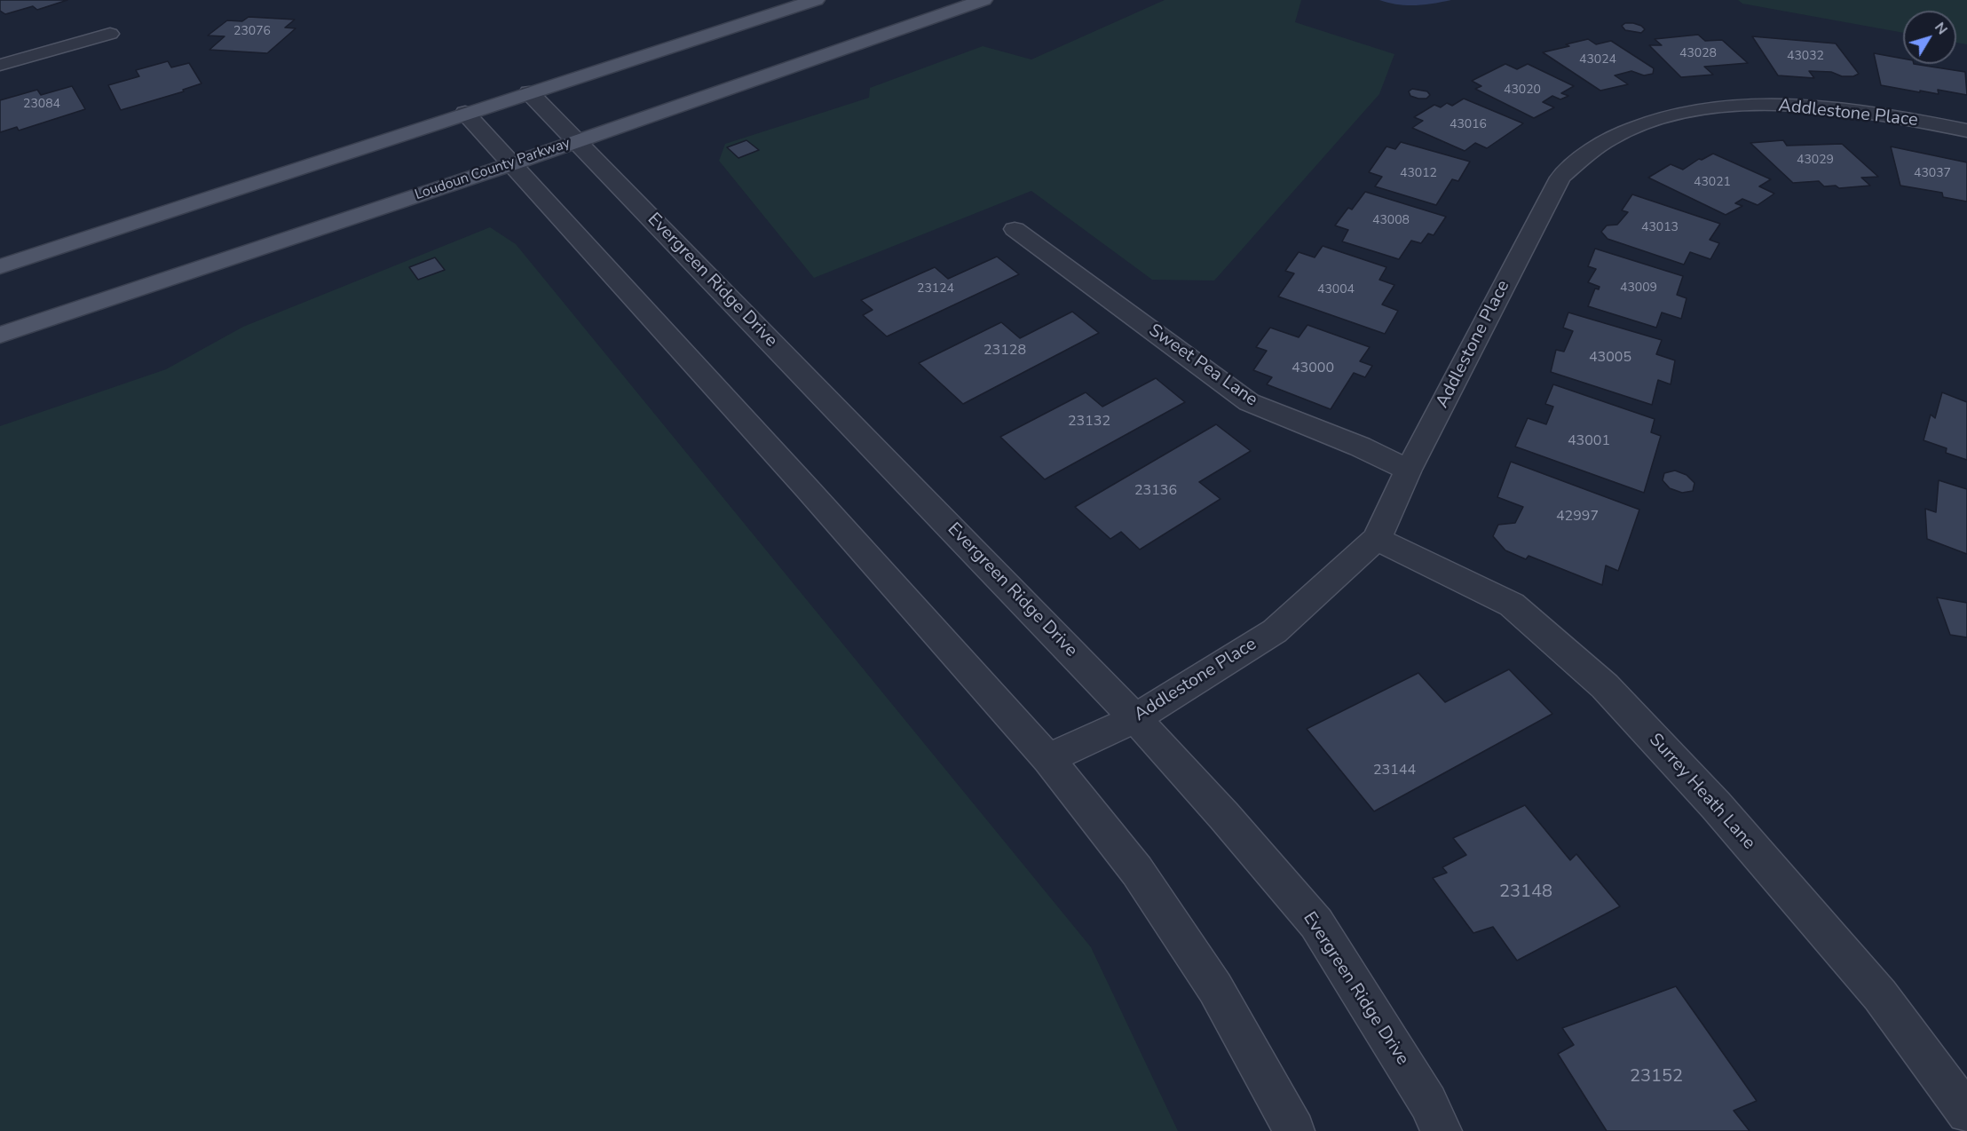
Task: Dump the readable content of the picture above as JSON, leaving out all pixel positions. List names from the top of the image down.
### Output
{
  "streets": {
    "main road": ["Loudoun County Parkway"],
    "street": [
      "Addlestone Place",
      "Evergreen Ridge Drive",
      "Sweet Pea Lane",
      "Surrey Heath Lane"
    ]
  },
  "crossings": [
    ["Addlestone Place", "Evergreen Ridge Drive"],
    ["Addlestone Place", "Sweet Pea Lane"],
    ["Addlestone Place", "Surrey Heath Lane"],
    ["Loudoun County Parkway", "Evergreen Ridge Drive"]
  ],
  "house_numbers": [
    "23076",
    "43028",
    "43032",
    "43024",
    "43020",
    "23084",
    "43016",
    "43029",
    "43012",
    "43037",
    "43021",
    "43008",
    "43013",
    "43009",
    "23124",
    "43004",
    "23128",
    "43005",
    "43000",
    "23132",
    "43001",
    "23136",
    "42997",
    "23144",
    "23148",
    "23152"
  ],
  "north": "top right"
}
